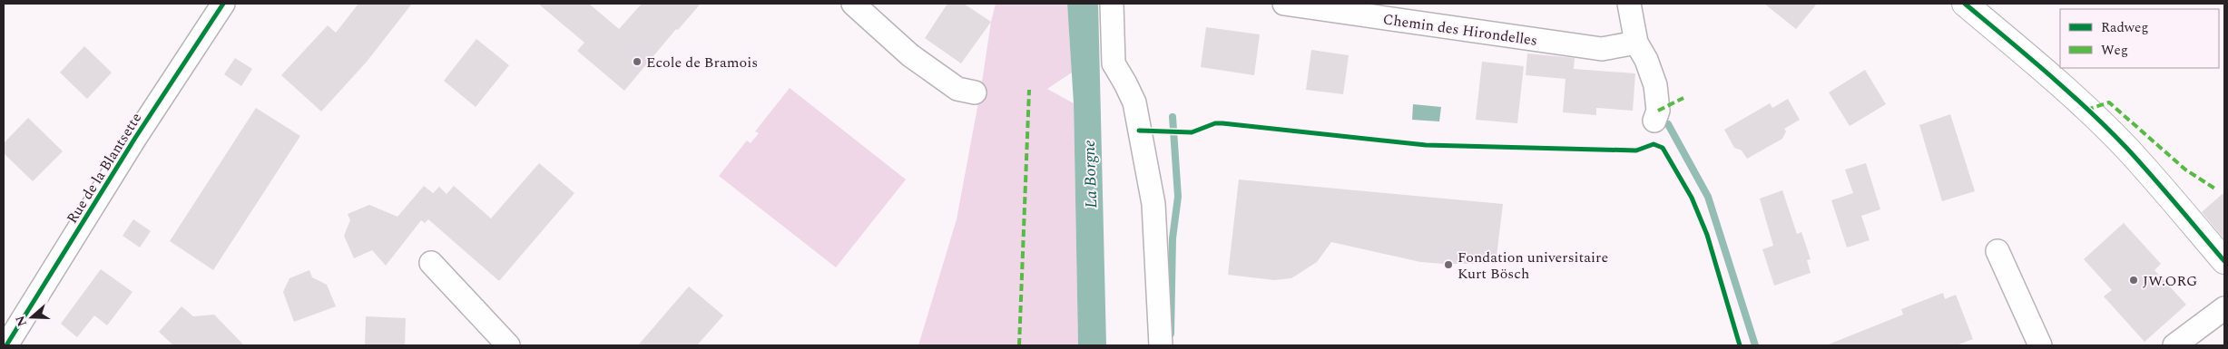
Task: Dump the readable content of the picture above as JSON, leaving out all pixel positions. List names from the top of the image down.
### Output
{
  "streets": {
    "street": ["Chemin des Hirondelles", "Rue de la Blantsette"]
  },
  "water": ["La Borgne"],
  "places": ["Ecole de Bramois", "Fondation universitaire Kurt Bösch", "JW.ORG"],
  "legend": ["Radweg", "Weg"],
  "north": "left"
}
